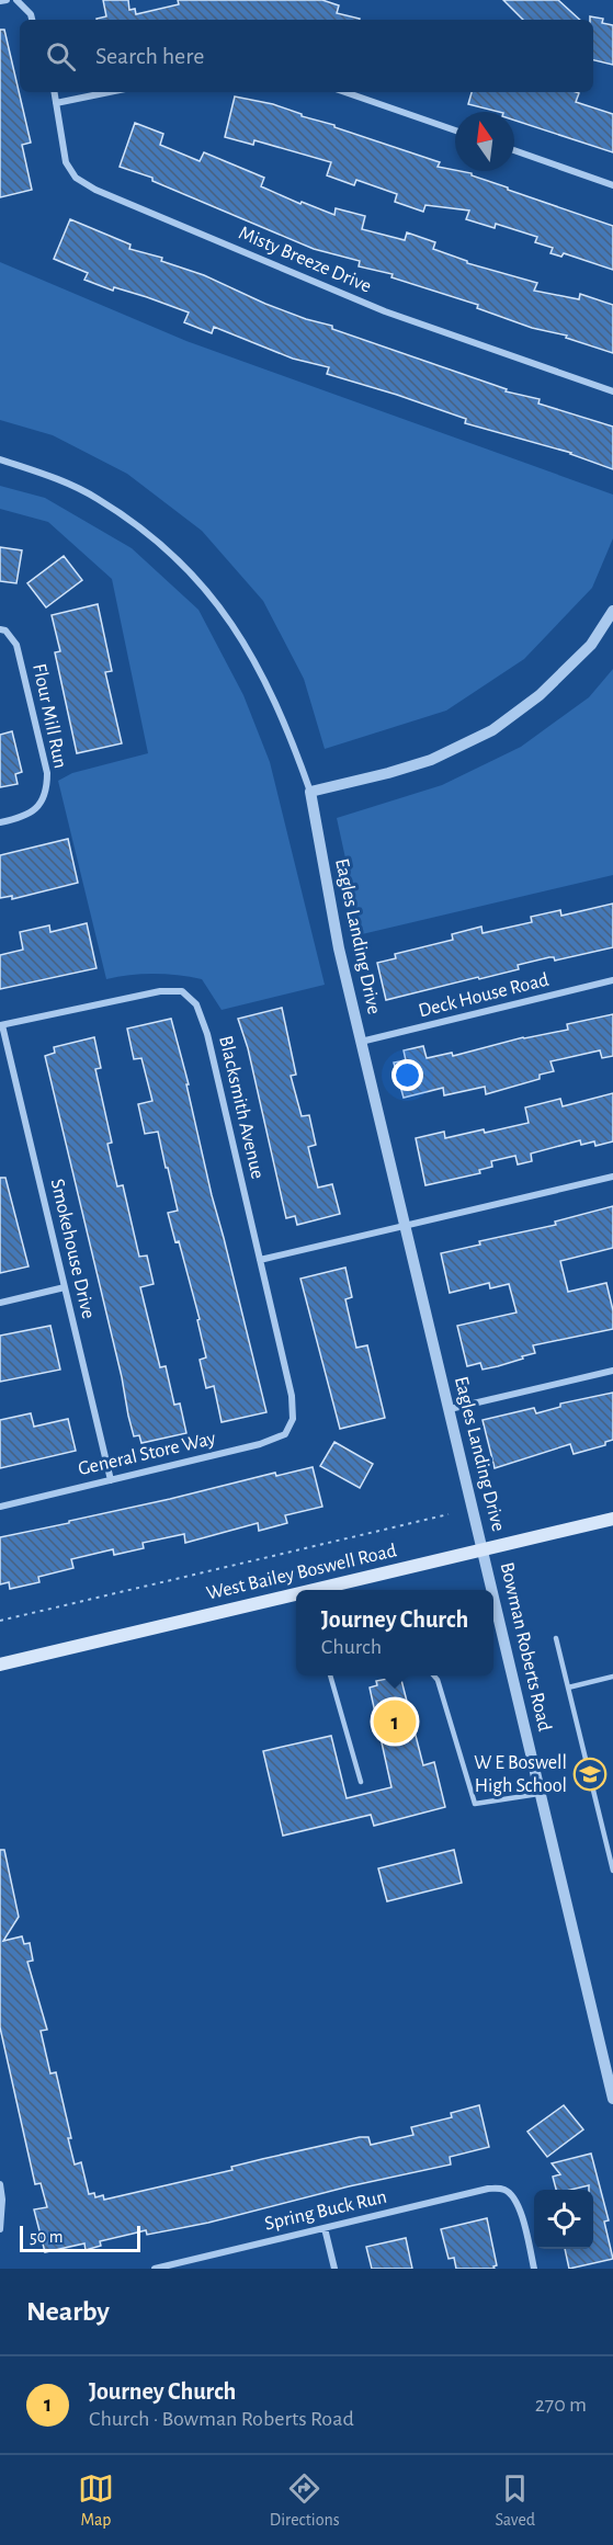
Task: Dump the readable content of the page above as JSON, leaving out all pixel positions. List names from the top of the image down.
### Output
{
  "streets": {
    "main road": ["West Bailey Boswell Road"],
    "street": [
      "Misty Breeze Drive",
      "Flour Mill Run",
      "Eagles Landing Drive",
      "Deck House Road",
      "Blacksmith Avenue",
      "Smokehouse Drive",
      "General Store Way",
      "Bowman Roberts Road",
      "Spring Buck Run"
    ]
  },
  "crossings": [
    ["Eagles Landing Drive", "Deck House Road"],
    ["Eagles Landing Drive", "West Bailey Boswell Road"],
    ["Eagles Landing Drive", "Bowman Roberts Road"],
    ["Blacksmith Avenue", "Smokehouse Drive"],
    ["Blacksmith Avenue", "General Store Way"],
    ["Smokehouse Drive", "General Store Way"],
    ["West Bailey Boswell Road", "Bowman Roberts Road"]
  ],
  "places": {
    "school or university": ["W E Boswell High School"]
  },
  "scale_bar": "50 m",
  "north": "top",
  "page": {
    "search": "Search here",
    "popup": ["Journey Church", "Church"],
    "pins": "1",
    "scale": "50 m",
    "heading": "Nearby",
    "list": [
      {
        "mark": "1",
        "name": "Journey Church",
        "note": "Church · Bowman Roberts Road",
        "value": "270 m"
      }
    ],
    "nav": ["Map", "Directions", "Saved"]
  }
}
